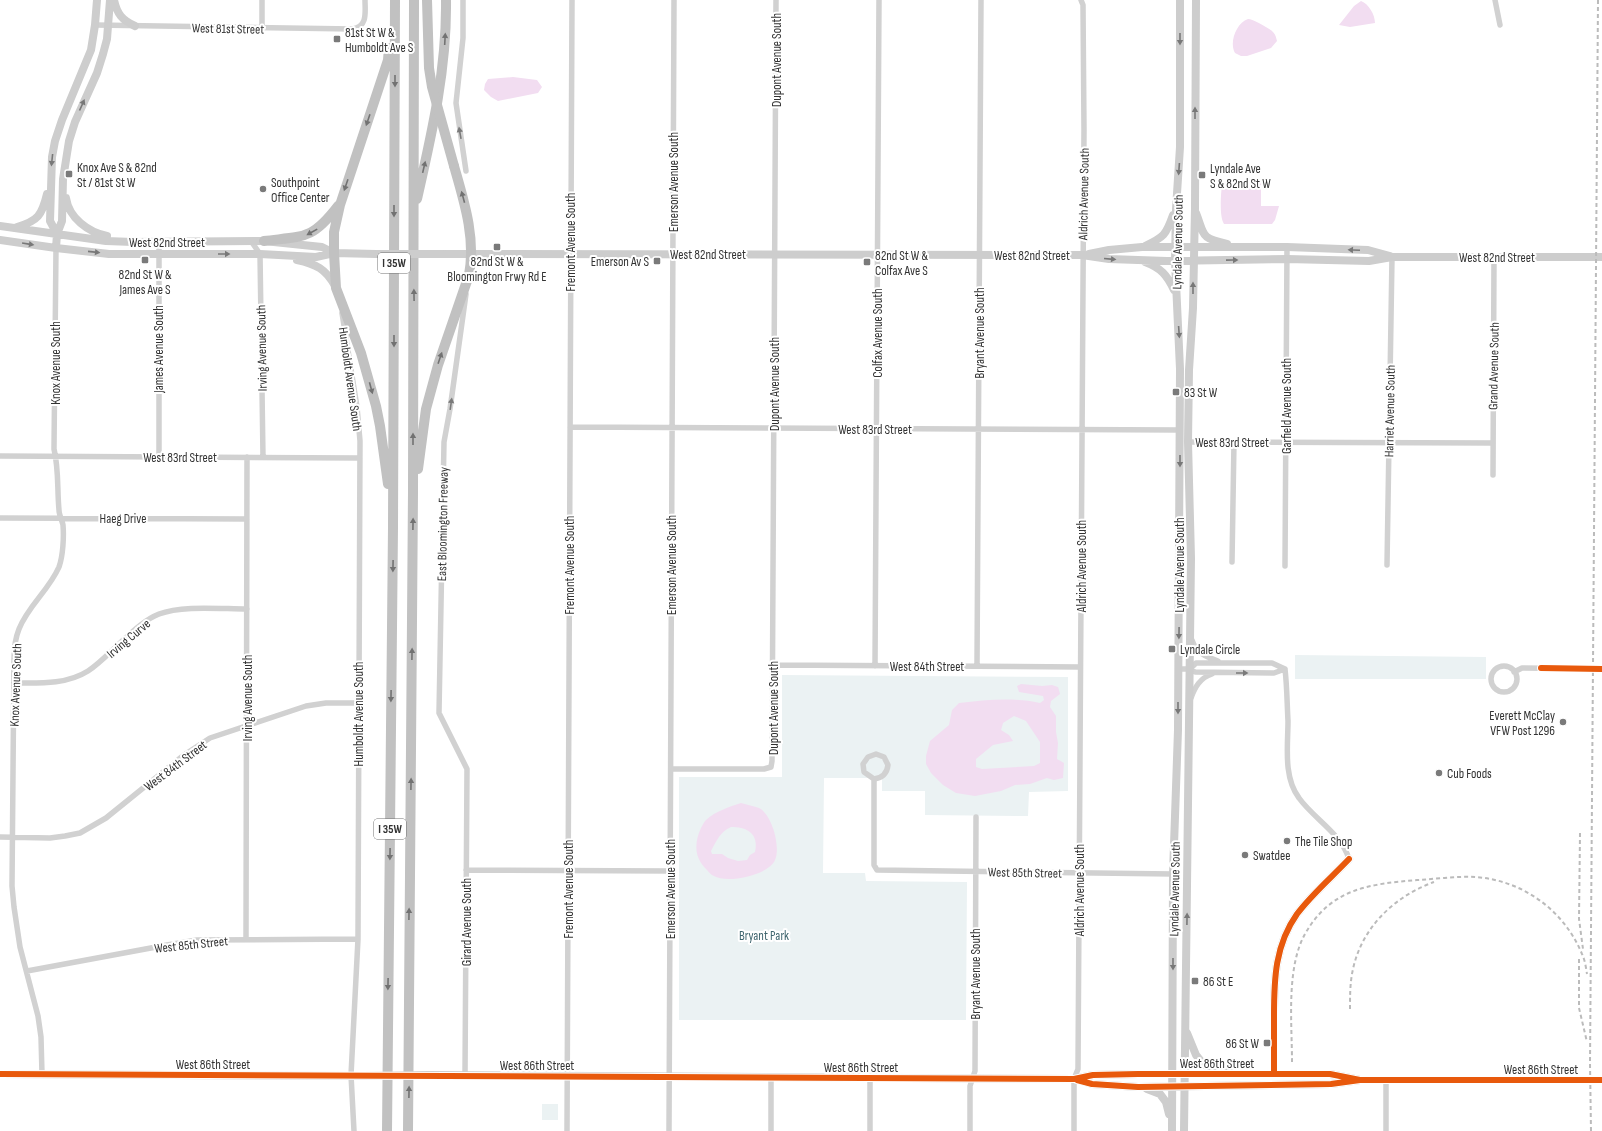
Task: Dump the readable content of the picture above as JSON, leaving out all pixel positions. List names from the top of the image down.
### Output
{
  "streets": {
    "highway": ["I 35W"],
    "street": [
      "West 81st Street",
      "Dupont Avenue South",
      "Emerson Avenue South",
      "Aldrich Avenue South",
      "West 82nd Street",
      "Fremont Avenue South",
      "Lyndale Avenue South",
      "Colfax Avenue South",
      "Bryant Avenue South",
      "Irving Avenue South",
      "James Avenue South",
      "Knox Avenue South",
      "Grand Avenue South",
      "Humboldt Avenue South",
      "Garfield Avenue South",
      "Harriet Avenue South",
      "West 83rd Street",
      "Haeg Drive",
      "East Bloomington Freeway",
      "Irving Curve",
      "West 84th Street",
      "West 85th Street",
      "Girard Avenue South",
      "West 86th Street"
    ]
  },
  "crossings": [
    ["West 81st Street", "Knox Avenue South"],
    ["Dupont Avenue South", "Emerson Avenue South"],
    ["Dupont Avenue South", "West 82nd Street"],
    ["Dupont Avenue South", "West 83rd Street"],
    ["Dupont Avenue South", "West 84th Street"],
    ["Emerson Avenue South", "West 82nd Street"],
    ["Emerson Avenue South", "West 83rd Street"],
    ["Emerson Avenue South", "West 86th Street"],
    ["Aldrich Avenue South", "West 82nd Street"],
    ["Aldrich Avenue South", "West 83rd Street"],
    ["Aldrich Avenue South", "West 84th Street"],
    ["Aldrich Avenue South", "West 85th Street"],
    ["Aldrich Avenue South", "West 86th Street"],
    ["West 82nd Street", "Fremont Avenue South"],
    ["West 82nd Street", "Lyndale Avenue South"],
    ["West 82nd Street", "Colfax Avenue South"],
    ["West 82nd Street", "Bryant Avenue South"],
    ["West 82nd Street", "Irving Avenue South"],
    ["West 82nd Street", "James Avenue South"],
    ["West 82nd Street", "Knox Avenue South"],
    ["West 82nd Street", "Grand Avenue South"],
    ["West 82nd Street", "Garfield Avenue South"],
    ["West 82nd Street", "Harriet Avenue South"],
    ["Fremont Avenue South", "West 83rd Street"],
    ["Fremont Avenue South", "West 86th Street"],
    ["Lyndale Avenue South", "West 83rd Street"],
    ["Lyndale Avenue South", "West 85th Street"],
    ["Lyndale Avenue South", "West 86th Street"],
    ["Colfax Avenue South", "West 83rd Street"],
    ["Colfax Avenue South", "West 84th Street"],
    ["Bryant Avenue South", "West 83rd Street"],
    ["Bryant Avenue South", "West 84th Street"],
    ["Bryant Avenue South", "West 85th Street"],
    ["Bryant Avenue South", "West 86th Street"],
    ["Irving Avenue South", "West 83rd Street"],
    ["Irving Avenue South", "Haeg Drive"],
    ["Irving Avenue South", "Irving Curve"],
    ["Irving Avenue South", "West 84th Street"],
    ["Irving Avenue South", "West 85th Street"],
    ["James Avenue South", "West 83rd Street"],
    ["Knox Avenue South", "West 83rd Street"],
    ["Knox Avenue South", "Haeg Drive"],
    ["Knox Avenue South", "Irving Curve"],
    ["Knox Avenue South", "West 84th Street"],
    ["Knox Avenue South", "West 85th Street"],
    ["Knox Avenue South", "West 86th Street"],
    ["Grand Avenue South", "West 83rd Street"],
    ["Humboldt Avenue South", "West 83rd Street"],
    ["Humboldt Avenue South", "West 84th Street"],
    ["Humboldt Avenue South", "West 85th Street"],
    ["Humboldt Avenue South", "West 86th Street"],
    ["Garfield Avenue South", "West 83rd Street"],
    ["Harriet Avenue South", "West 83rd Street"],
    ["East Bloomington Freeway", "Girard Avenue South"],
    ["Girard Avenue South", "West 86th Street"]
  ],
  "one_way": ["East Bloomington Freeway"],
  "parks": ["Bryant Park"],
  "places": {
    "transit": [
      "81st St W & Humboldt Ave S",
      "Knox Ave S & 82nd St / 81st St W",
      "Lyndale Ave S & 82nd St W",
      "82nd St W & Bloomington Frwy Rd E",
      "82nd St W & James Ave S",
      "Emerson Av S",
      "82nd St W & Colfax Ave S",
      "83 St W",
      "Lyndale Circle",
      "86 St E",
      "86 St W"
    ],
    "other": [
      "Southpoint Office Center",
      "Everett McClay VFW Post 1296",
      "Cub Foods",
      "The Tile Shop",
      "Swatdee"
    ]
  }
}
